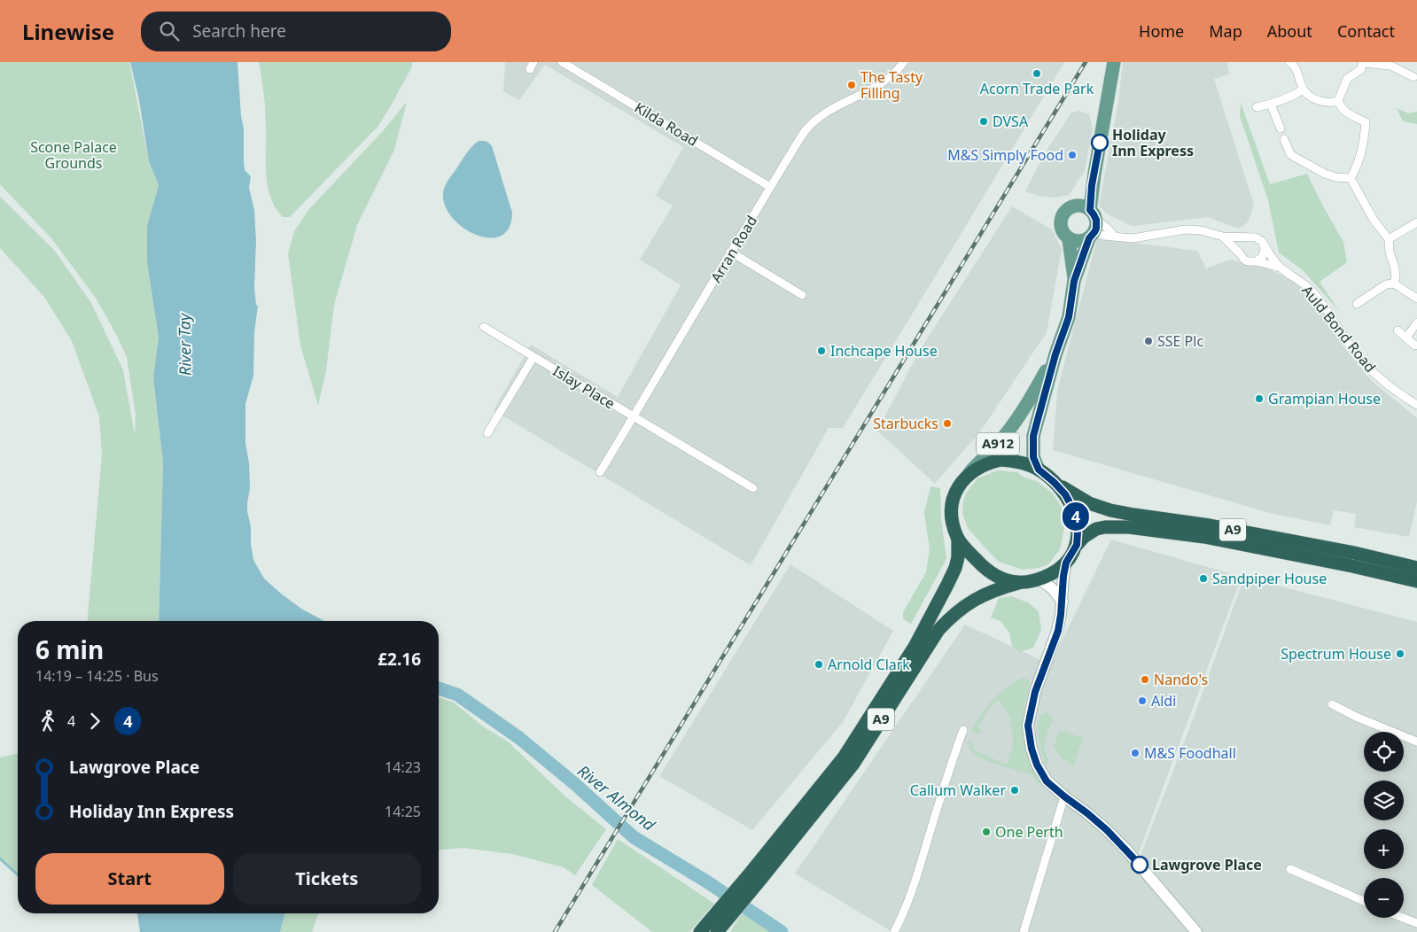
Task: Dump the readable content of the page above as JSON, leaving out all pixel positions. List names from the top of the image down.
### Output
{
  "streets": {
    "highway": ["A9"],
    "main road": ["A912"],
    "street": [
      "Kilda Road",
      "Arran Road",
      "Auld Bond Road",
      "Islay Place"
    ]
  },
  "crossings": [
    ["Kilda Road", "Arran Road"],
    ["Arran Road", "Islay Place"],
    ["Auld Bond Road", "A912"],
    ["A912", "A9"]
  ],
  "water": ["River Tay", "River Almond"],
  "parks": ["Scone Palace Grounds"],
  "places": [
    "Acorn Trade Park",
    "The Tasty Filling",
    "DVSA",
    "Holiday Inn Express",
    "M&S Simply Food",
    "SSE Plc",
    "Inchcape House",
    "Grampian House",
    "Starbucks",
    "Sandpiper House",
    "Spectrum House",
    "Arnold Clark",
    "Nando's",
    "Aldi",
    "M&S Foodhall",
    "Callum Walker",
    "One Perth",
    "Lawgrove Place"
  ],
  "lines": ["bus line 4"],
  "page": {
    "header": "Linewise",
    "search": "Search here",
    "nav": [
      "Home",
      "Map",
      "About",
      "Contact"
    ],
    "on_map": "4",
    "heading": ["6 min", "14:19 – 14:25 · Bus", "£2.16"],
    "legs": ["4", "4"],
    "map_buttons": ["+", "−"],
    "list": [
      {
        "name": "Lawgrove Place",
        "value": "14:23"
      },
      {
        "name": "Holiday Inn Express",
        "value": "14:25"
      }
    ],
    "buttons": ["Start", "Tickets"]
  }
}
